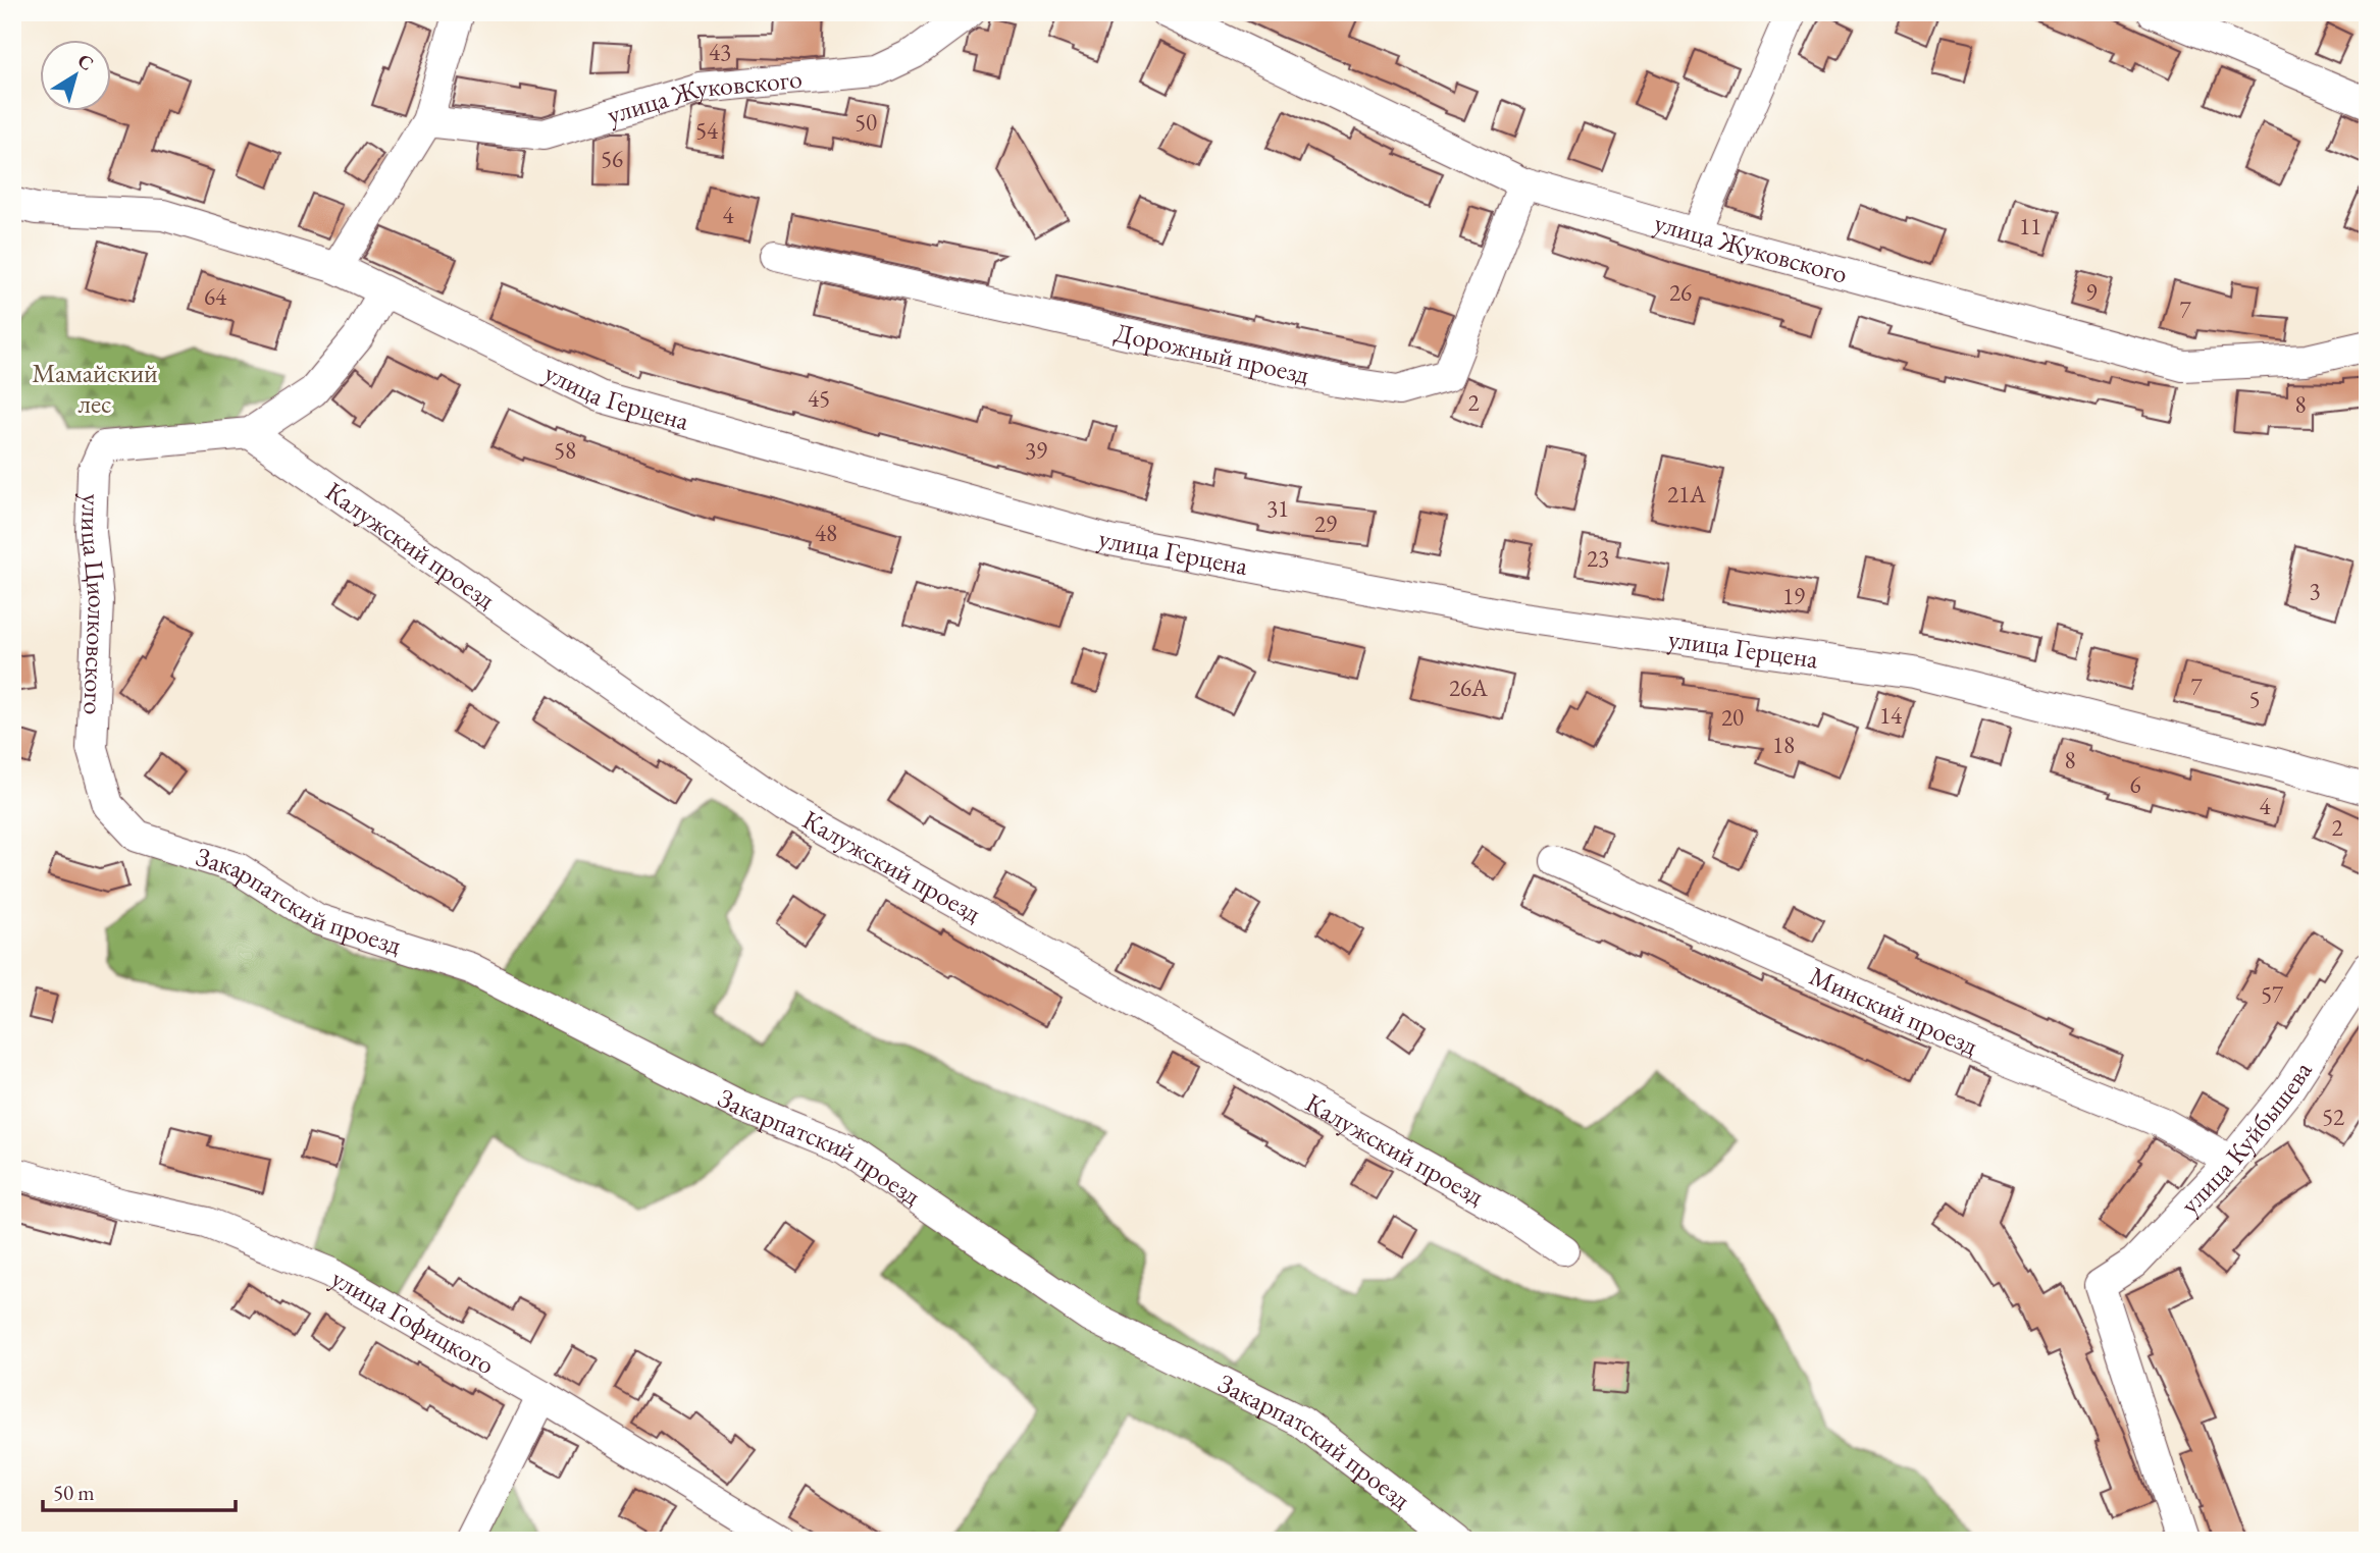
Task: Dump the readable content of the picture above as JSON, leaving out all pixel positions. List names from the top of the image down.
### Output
{
  "streets": {
    "street": [
      "улица Жуковского",
      "Дорожный проезд",
      "улица Герцена",
      "Калужский проезд",
      "улица Циолковского",
      "Закарпатский проезд",
      "Минский проезд",
      "улица Куйбышева",
      "улица Гофицкого"
    ]
  },
  "crossings": [
    ["улица Жуковского", "Дорожный проезд"],
    ["улица Герцена", "улица Циолковского"],
    ["Калужский проезд", "улица Циолковского"],
    ["улица Циолковского", "Закарпатский проезд"],
    ["Минский проезд", "улица Куйбышева"]
  ],
  "parks": ["Мамайский лес"],
  "house_numbers": [
    "43",
    "50",
    "54",
    "56",
    "4",
    "11",
    "26",
    "9",
    "64",
    "7",
    "45",
    "2",
    "8",
    "58",
    "39",
    "21А",
    "31",
    "29",
    "48",
    "23",
    "3",
    "19",
    "7",
    "26А",
    "5",
    "14",
    "20",
    "18",
    "8",
    "6",
    "4",
    "2",
    "57",
    "52"
  ],
  "scale_bar": "50 m",
  "north": "top right"
}
